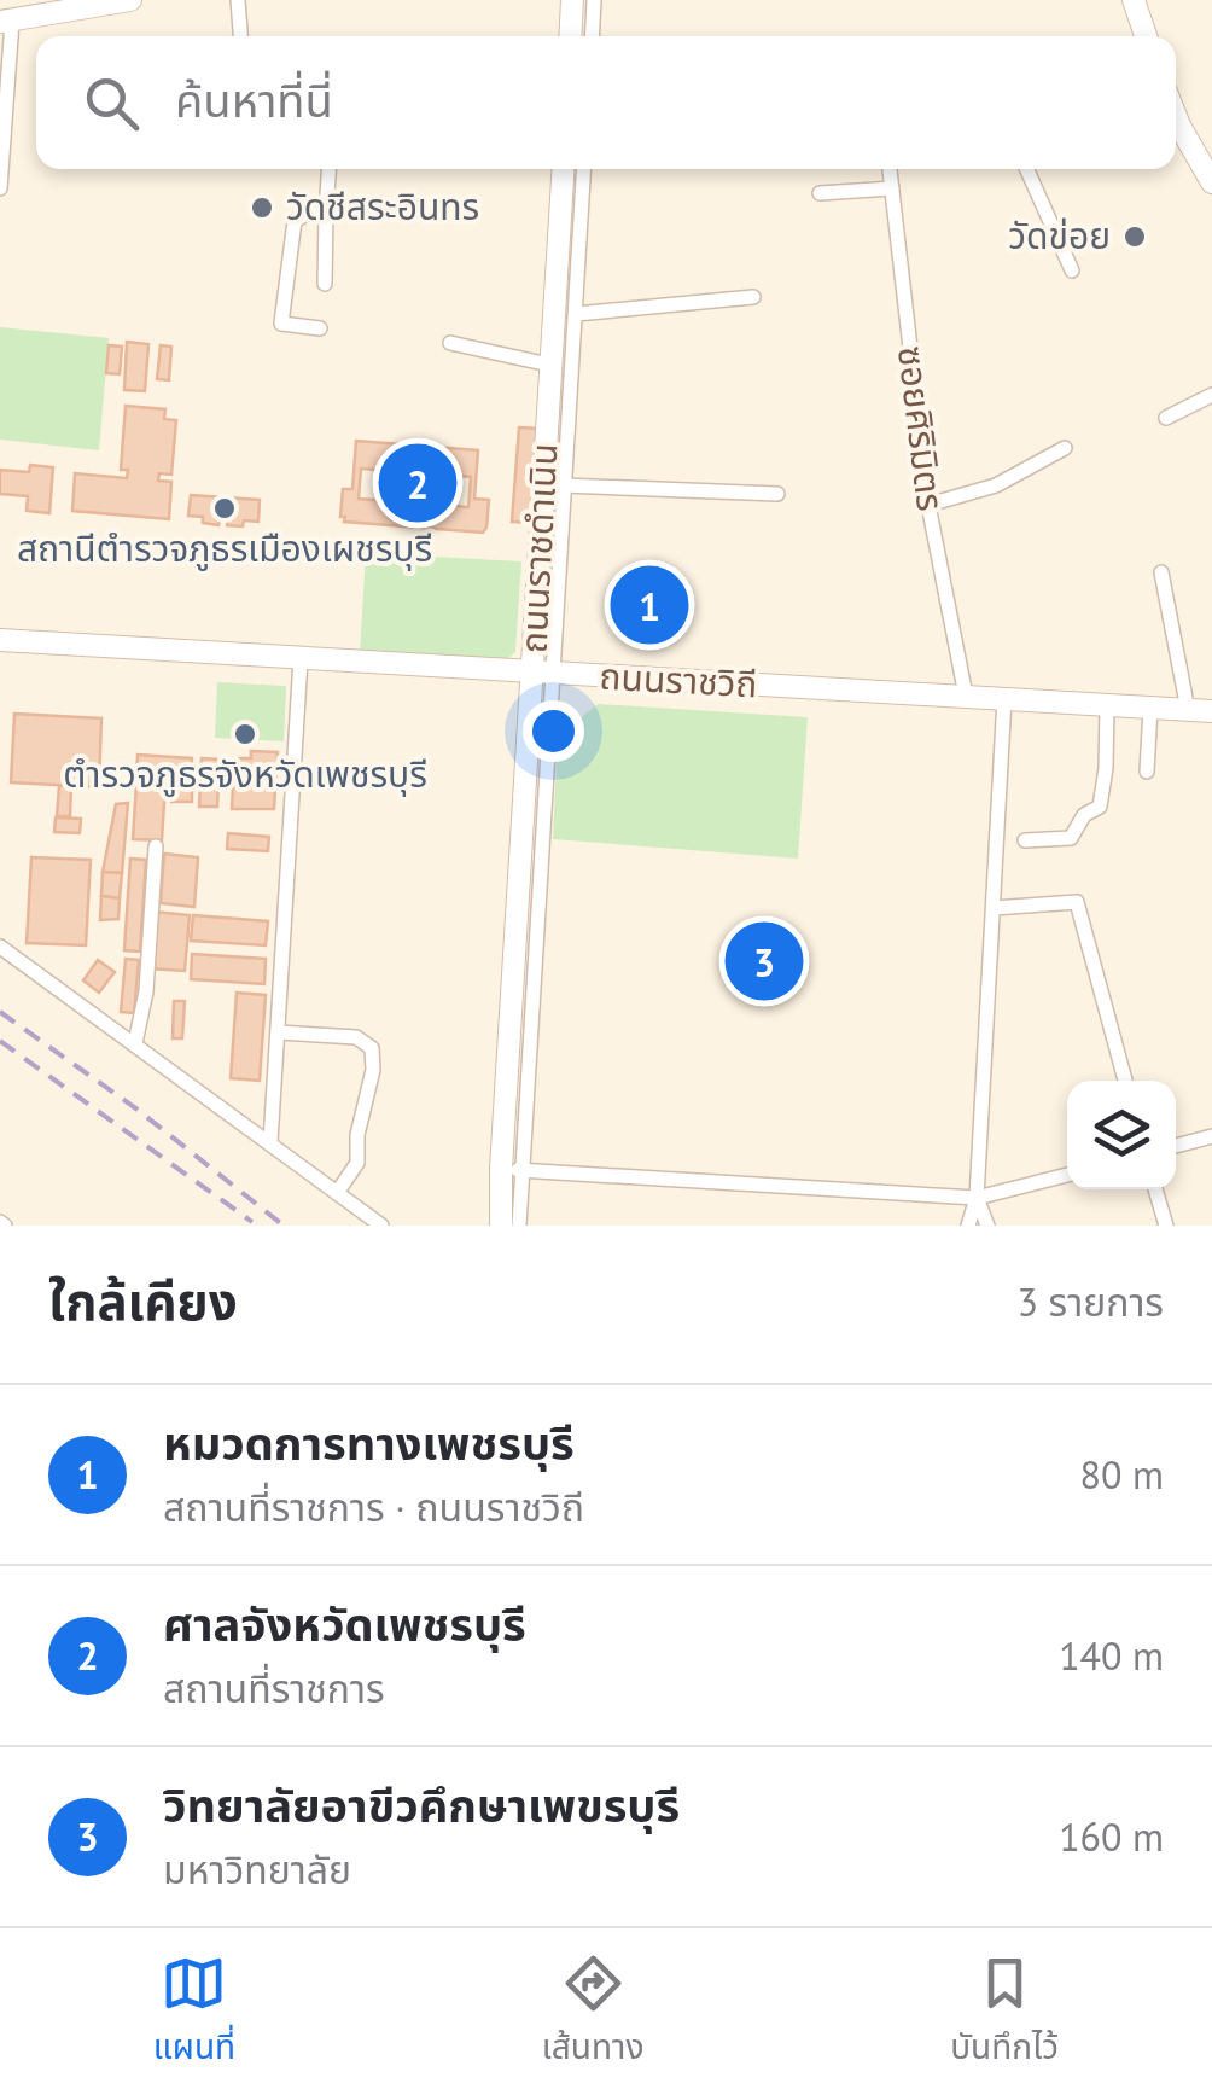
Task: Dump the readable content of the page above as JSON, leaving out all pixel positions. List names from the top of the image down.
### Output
{
  "streets": {
    "main road": ["ถนนราชดำเนิน", "ถนนราชวิถี"],
    "street": ["ซอยศิริมิตร"]
  },
  "crossings": [
    ["ซอยศิริมิตร", "ถนนราชวิถี"],
    ["ถนนราชดำเนิน", "ถนนราชวิถี"]
  ],
  "places": [
    "วัดชีสระอินทร",
    "วัดข่อย",
    "สถานีตำรวจภูธรเมืองเผชรบุรี",
    "ตำรวจภูธรจังหวัดเพชรบุรี"
  ],
  "page": {
    "search": "ค้นหาที่นี่",
    "pins": ["2", "1", "3"],
    "heading": ["ใกล้เคียง", "3 รายการ"],
    "list": [
      {
        "mark": "1",
        "name": "หมวดการทางเพชรบุรี",
        "note": "สถานที่ราชการ · ถนนราชวิถี",
        "value": "80 m"
      },
      {
        "mark": "2",
        "name": "ศาลจังหวัดเพชรบุรี",
        "note": "สถานที่ราชการ",
        "value": "140 m"
      },
      {
        "mark": "3",
        "name": "วิทยาลัยอาขีวคึกษาเพขรบุรี",
        "note": "มหาวิทยาลัย",
        "value": "160 m"
      }
    ],
    "nav": ["แผนที่", "เส้นทาง", "บันทึกไว้"]
  }
}
